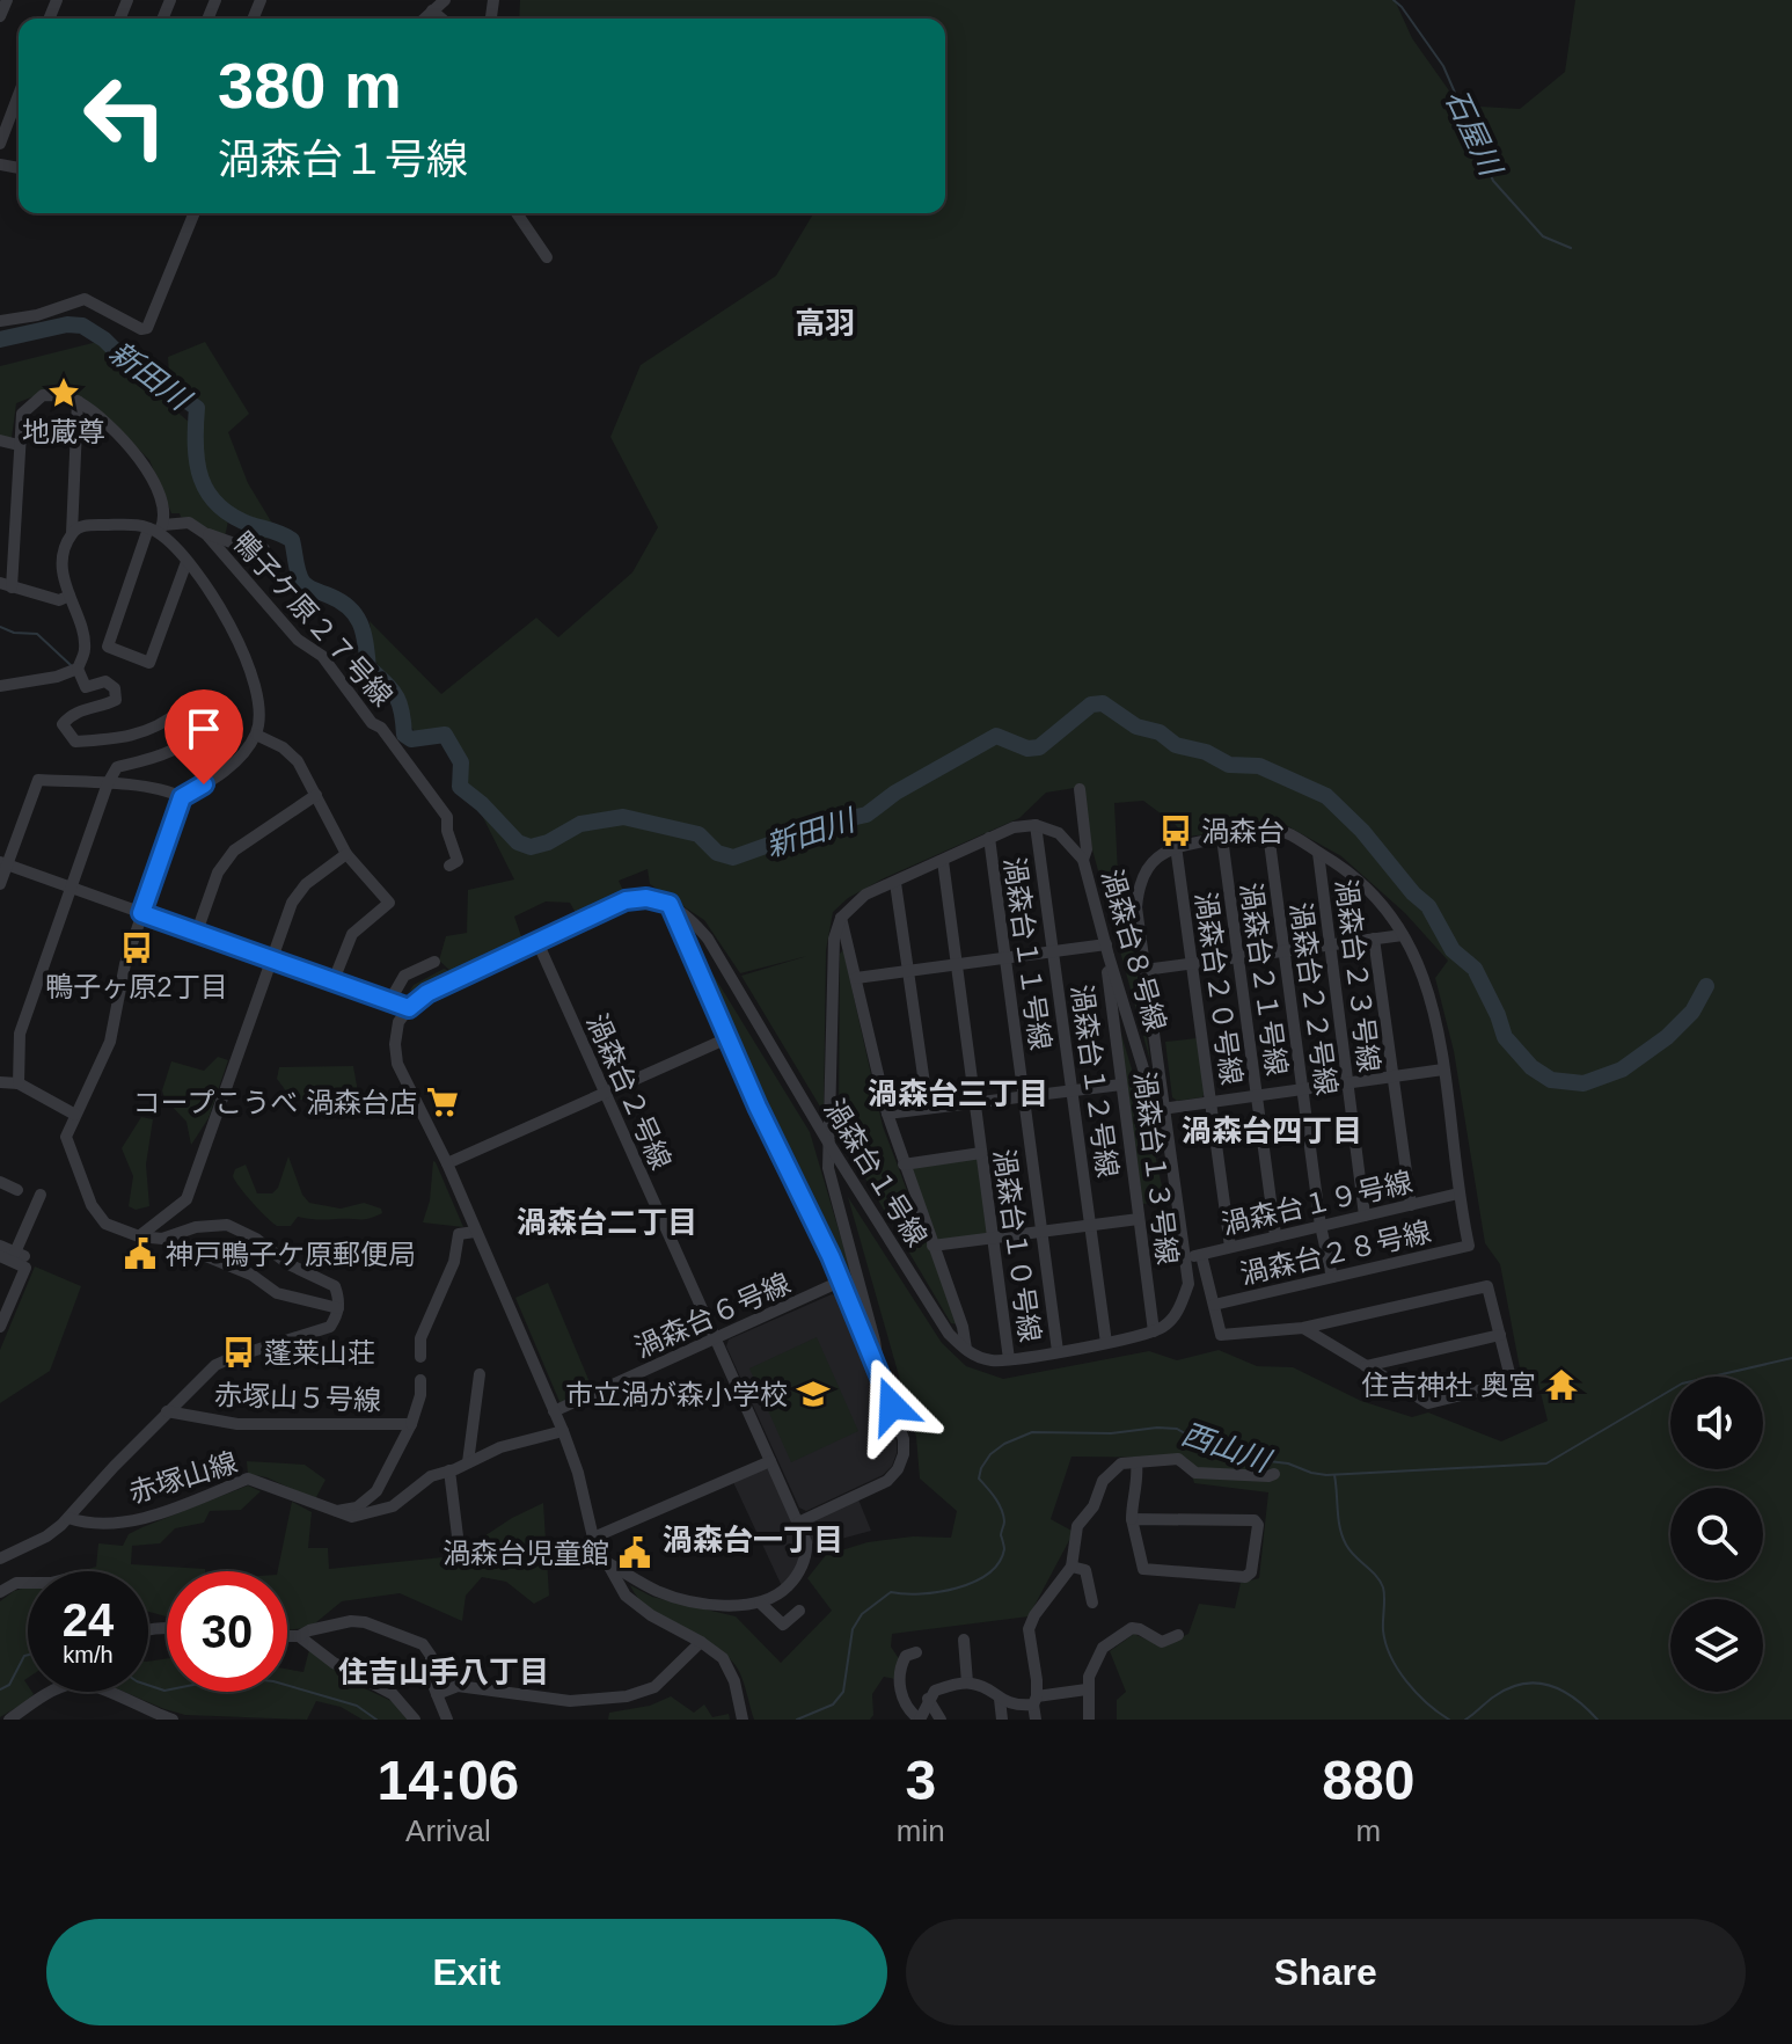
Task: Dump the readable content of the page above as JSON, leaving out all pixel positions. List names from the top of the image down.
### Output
{
  "streets": {
    "street": [
      "鴨子ケ原２７号線",
      "渦森台８号線",
      "渦森台１１号線",
      "渦森台２３号線",
      "渦森台２１号線",
      "渦森台２０号線",
      "渦森台２２号線",
      "渦森台１２号線",
      "渦森台２号線",
      "渦森台１３号線",
      "渦森台１号線",
      "渦森台１９号線",
      "渦森台１０号線",
      "渦森台２８号線",
      "渦森台６号線",
      "赤塚山５号線",
      "赤塚山線"
    ]
  },
  "crossings": [
    ["渦森台８号線", "渦森台１２号線"],
    ["渦森台８号線", "渦森台１３号線"],
    ["渦森台２３号線", "渦森台１９号線"],
    ["渦森台２１号線", "渦森台１９号線"],
    ["渦森台２０号線", "渦森台１９号線"],
    ["渦森台２２号線", "渦森台１９号線"],
    ["渦森台２２号線", "渦森台２８号線"],
    ["渦森台２号線", "渦森台６号線"],
    ["渦森台１９号線", "渦森台２８号線"],
    ["赤塚山５号線", "赤塚山線"]
  ],
  "districts": [
    "高羽",
    "渦森台三丁目",
    "渦森台四丁目",
    "渦森台二丁目",
    "渦森台一丁目",
    "住吉山手八丁目"
  ],
  "water": ["石屋川", "新田川", "西山川"],
  "places": {
    "place": ["地蔵尊"],
    "bus stop": ["渦森台", "鴨子ヶ原2丁目", "蓬莱山荘"],
    "supermarket": ["コープこうべ 渦森台店"],
    "public building": ["神戸鴨子ケ原郵便局", "渦森台児童館"],
    "temple": ["住吉神社 奥宮"],
    "school or university": ["市立渦が森小学校"]
  },
  "page": {
    "turn": ["380 m", "渦森台１号線"],
    "speed": "24 km/h",
    "limit": "30",
    "eta": [
      "14:06",
      "Arrival",
      "3",
      "min",
      "880",
      "m"
    ],
    "buttons": ["Exit", "Share"]
  }
}
